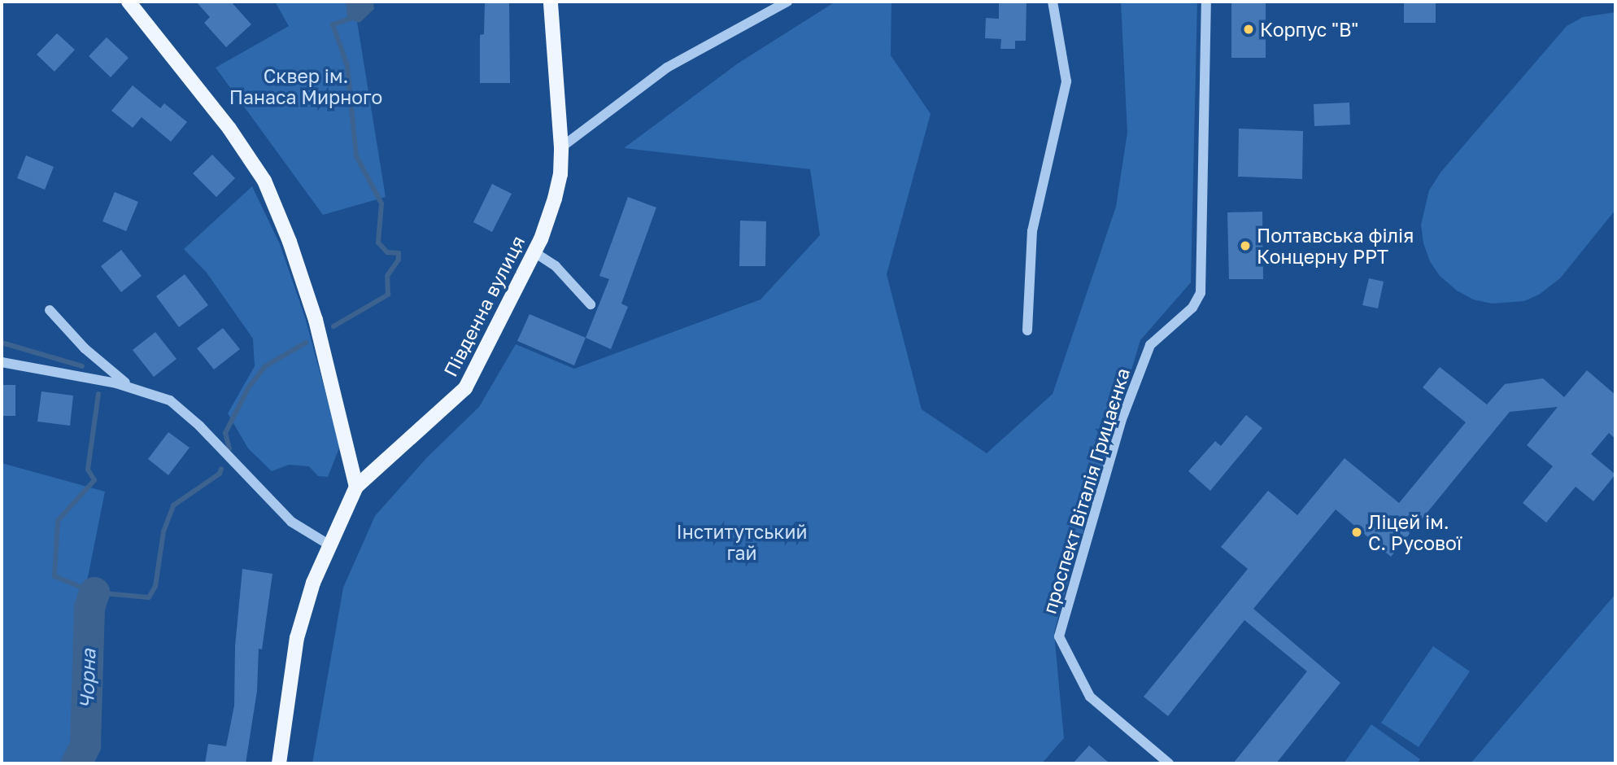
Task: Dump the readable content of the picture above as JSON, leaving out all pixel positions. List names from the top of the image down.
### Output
{
  "streets": {
    "main road": ["Південна вулиця"],
    "street": ["проспект Віталія Грицаєнка"]
  },
  "water": ["Чорна"],
  "parks": ["Сквер ім. Панаса Мирного", "Інститутський гай"],
  "places": ["Корпус \"В\"", "Полтавська філія Концерну РРТ", "Ліцей ім. С. Русової"]
}
